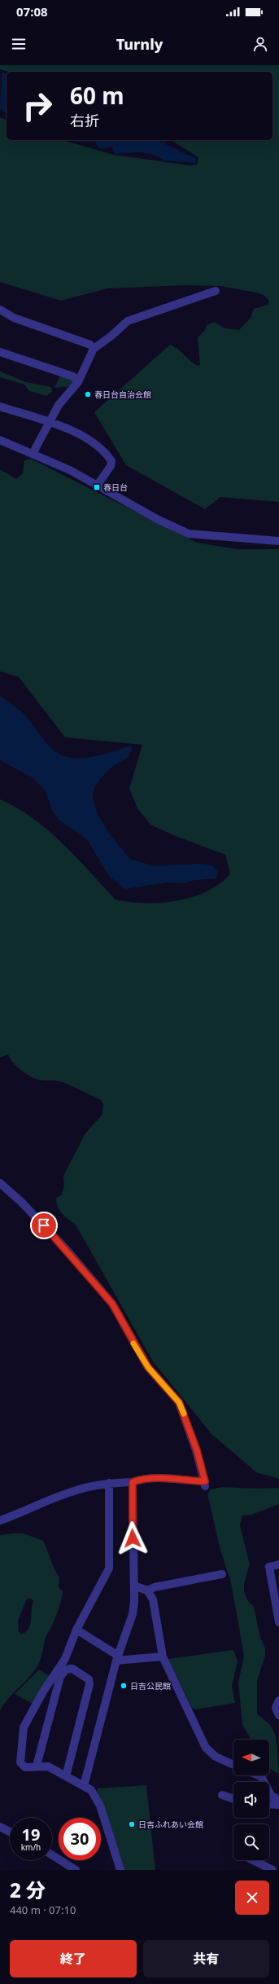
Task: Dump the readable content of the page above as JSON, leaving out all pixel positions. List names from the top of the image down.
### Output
{
  "places": {
    "other": ["春日台自治会館", "日吉公民館", "日吉ふれあい会館"],
    "transit": ["春日台"]
  },
  "north": "left",
  "page": {
    "status": "07:08",
    "header": "Turnly",
    "turn": ["60 m", "右折"],
    "speed": "19 km/h",
    "limit": "30",
    "heading": ["2 分", "440 m · 07:10"],
    "buttons": ["終了", "共有"]
  }
}
